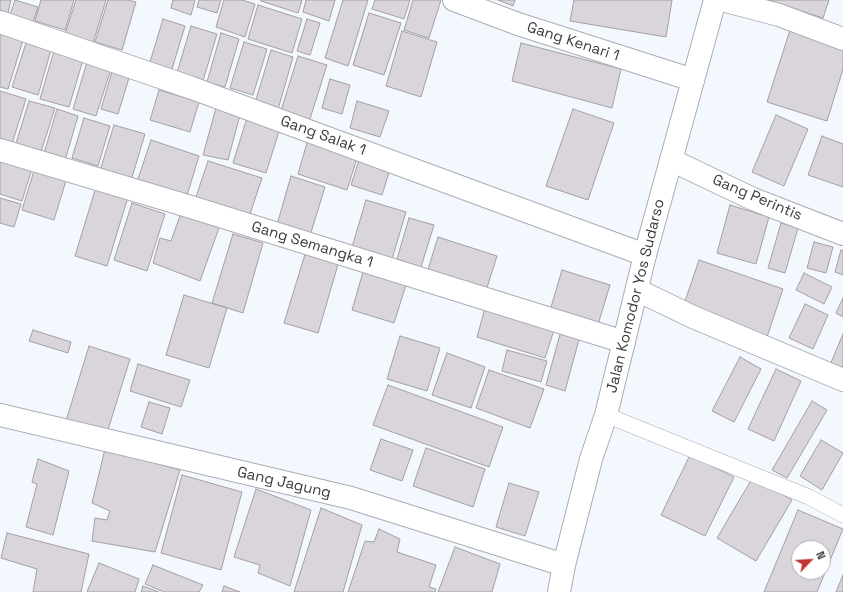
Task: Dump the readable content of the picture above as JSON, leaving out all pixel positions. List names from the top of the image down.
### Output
{
  "streets": {
    "street": [
      "Gang Kenari 1",
      "Gang Salak 1",
      "Gang Perintis",
      "Gang Semangka 1",
      "Jalan Komodor Yos Sudarso",
      "Gang Jagung"
    ]
  },
  "crossings": [
    ["Gang Kenari 1", "Jalan Komodor Yos Sudarso"],
    ["Gang Salak 1", "Jalan Komodor Yos Sudarso"],
    ["Gang Perintis", "Jalan Komodor Yos Sudarso"],
    ["Gang Semangka 1", "Jalan Komodor Yos Sudarso"],
    ["Jalan Komodor Yos Sudarso", "Gang Jagung"]
  ],
  "north": "top right"
}
